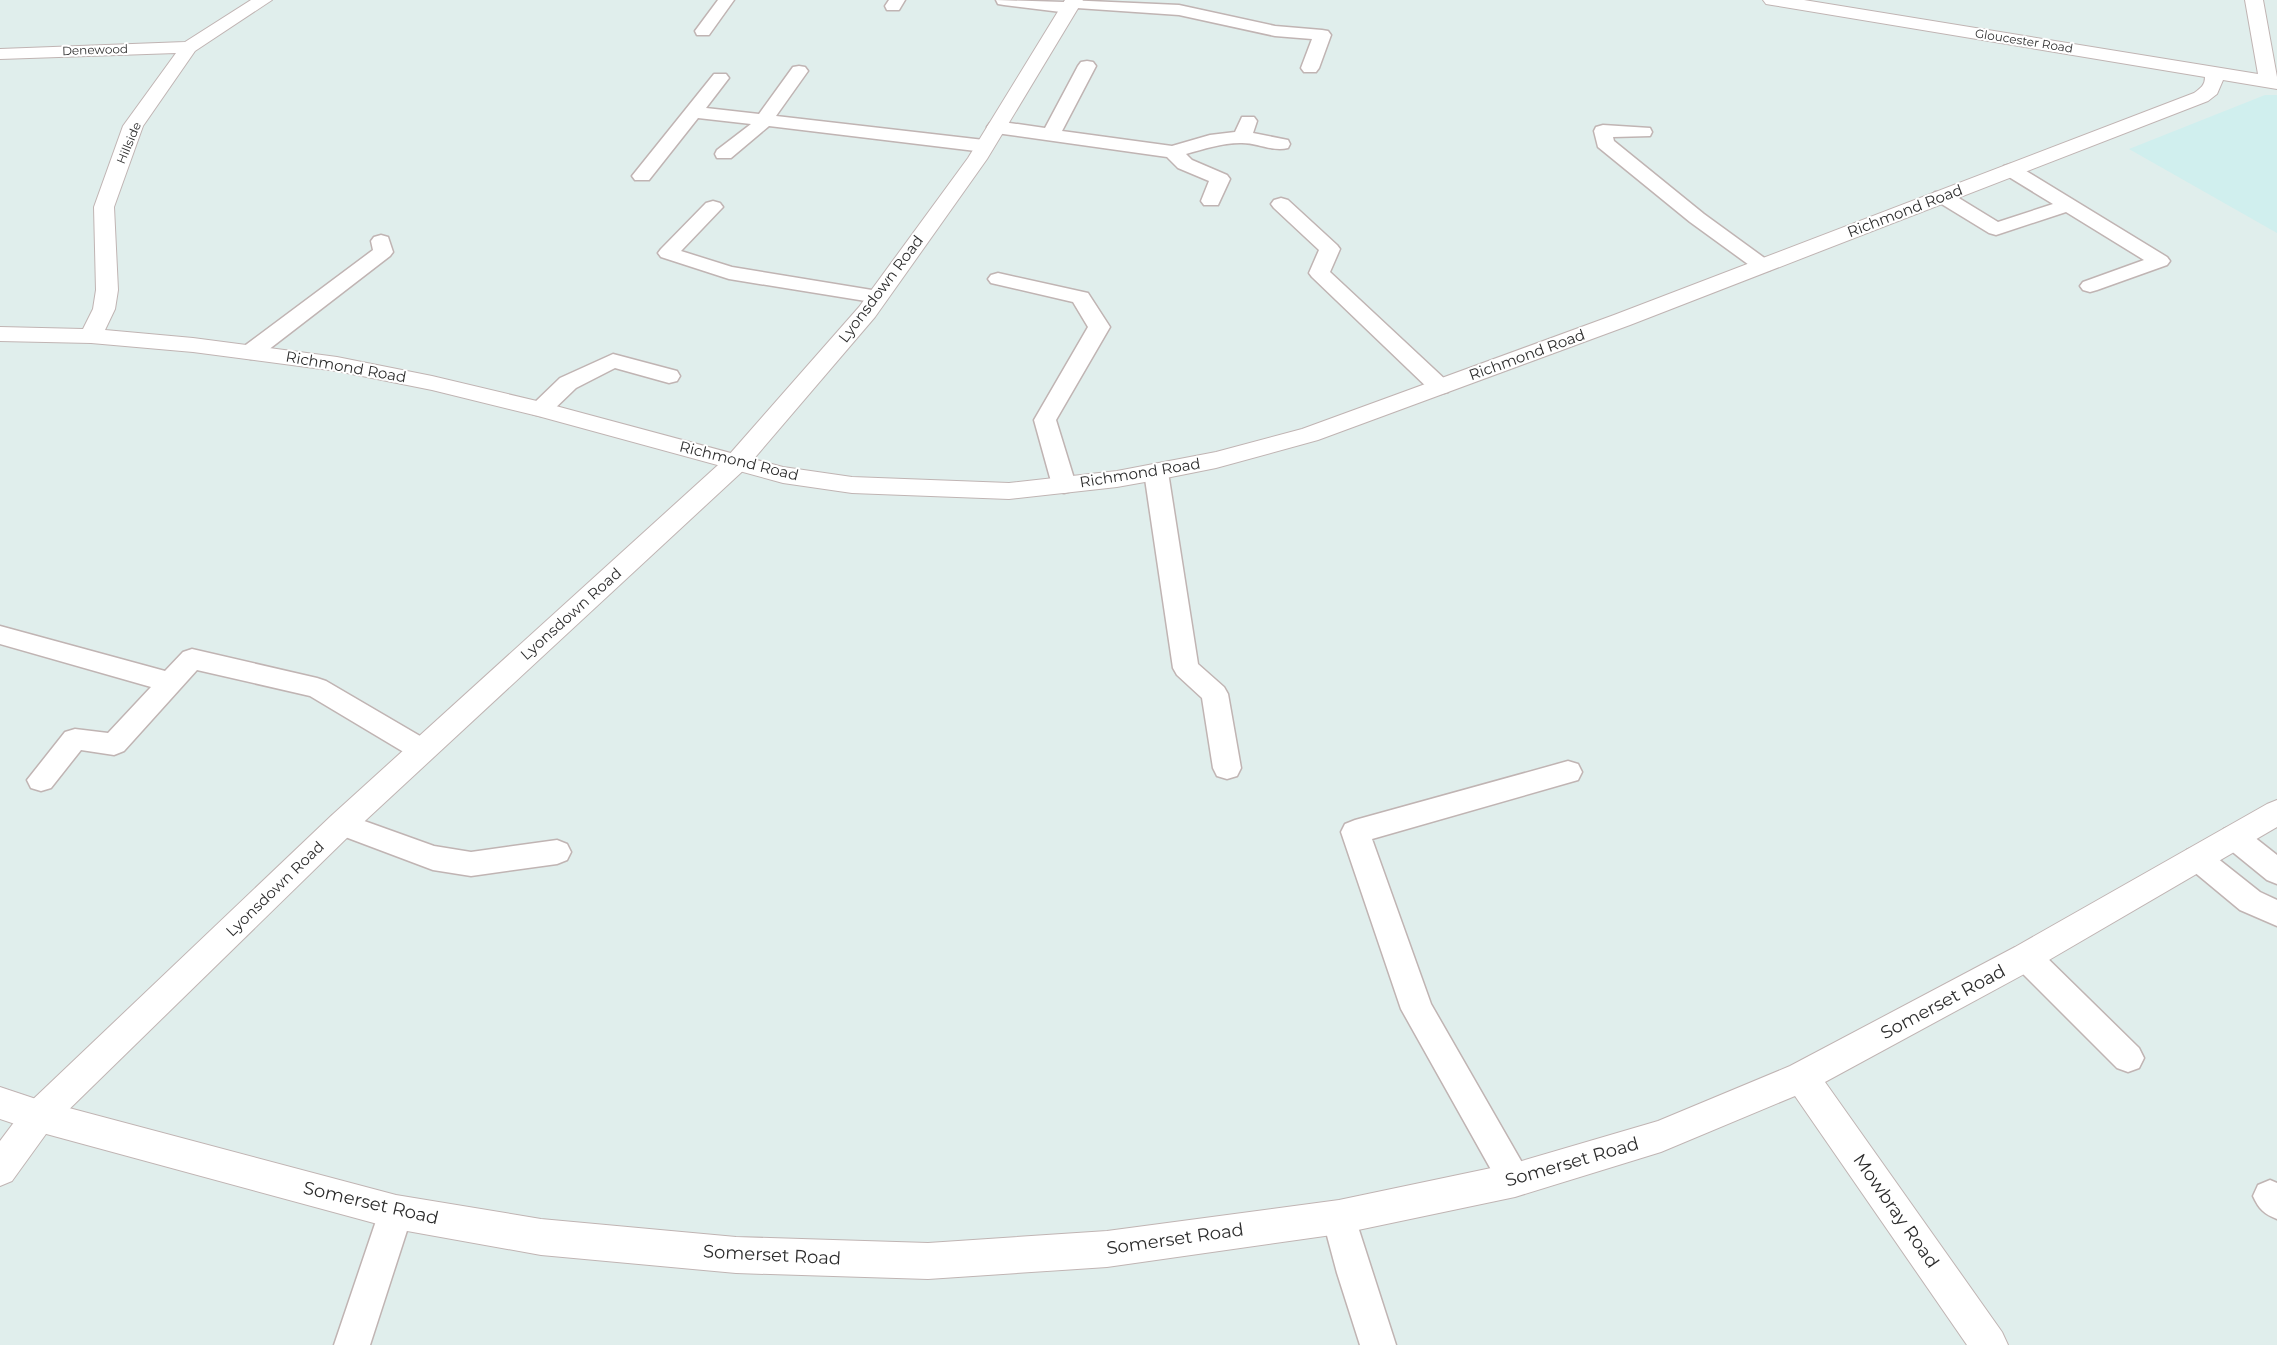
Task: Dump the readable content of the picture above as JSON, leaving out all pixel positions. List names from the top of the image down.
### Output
{
  "streets": {
    "street": [
      "Gloucester Road",
      "Denewood",
      "Hillside",
      "Richmond Road",
      "Lyonsdown Road",
      "Somerset Road",
      "Mowbray Road"
    ]
  },
  "crossings": [
    ["Gloucester Road", "Richmond Road"],
    ["Denewood", "Hillside"],
    ["Hillside", "Richmond Road"],
    ["Richmond Road", "Lyonsdown Road"],
    ["Lyonsdown Road", "Somerset Road"],
    ["Somerset Road", "Mowbray Road"]
  ]
}
